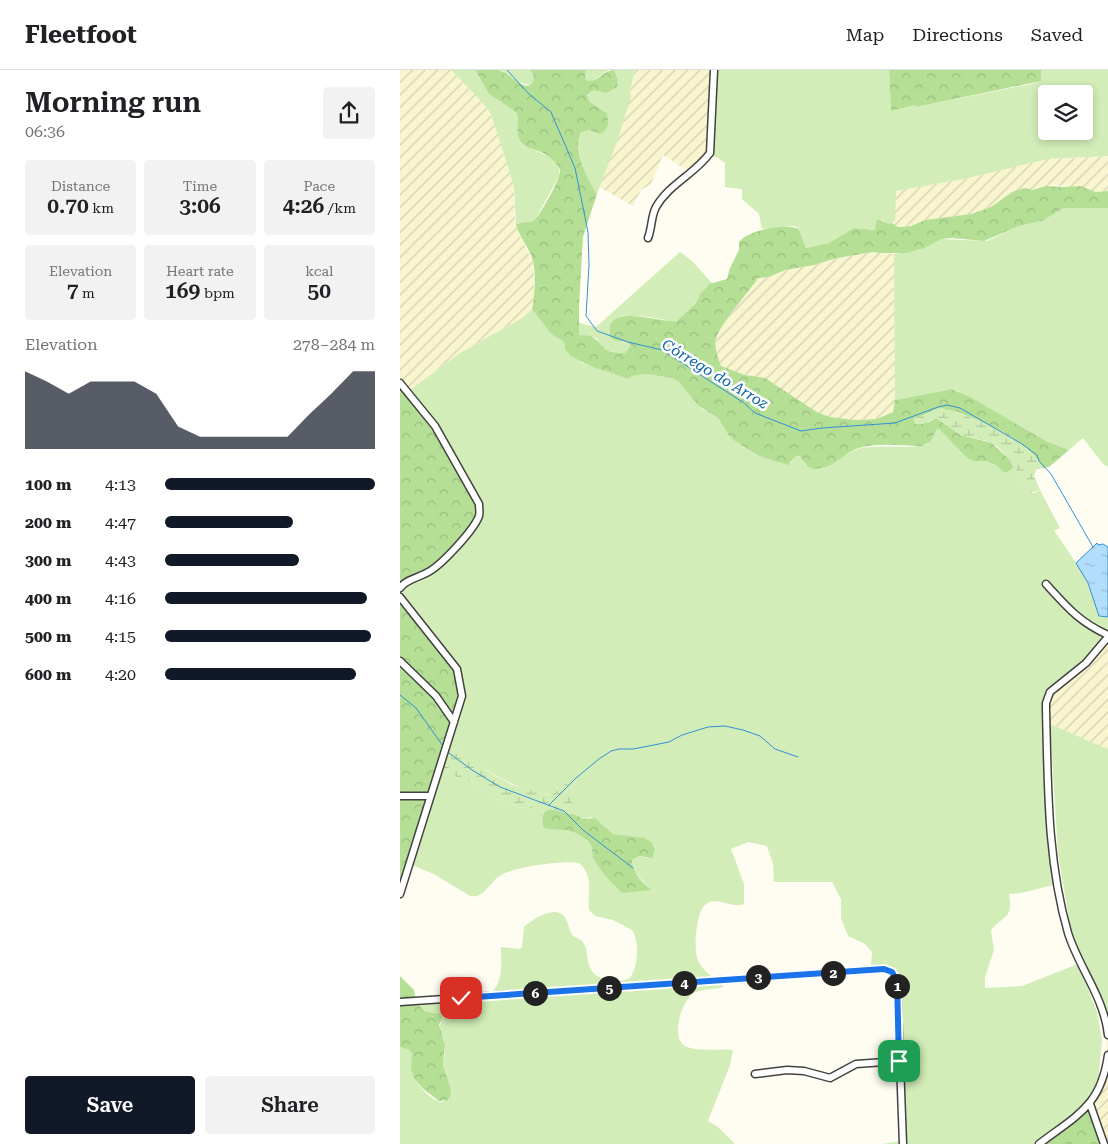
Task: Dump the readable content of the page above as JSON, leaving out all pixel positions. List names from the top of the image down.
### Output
{
  "water": ["Córrego do Arroz"],
  "page": {
    "header": "Fleetfoot",
    "nav": ["Map", "Directions", "Saved"],
    "heading": ["Morning run", "06:36"],
    "stats": [
      ["Distance", "0.70 km"],
      ["Time", "3:06"],
      ["Pace", "4:26 /km"],
      ["Elevation", "7 m"],
      ["Heart rate", "169 bpm"],
      ["kcal", "50"]
    ],
    "chart": ["Elevation", "278–284 m"],
    "list": [
      {
        "name": "100 m",
        "note": "4:13"
      },
      {
        "name": "200 m",
        "note": "4:47"
      },
      {
        "name": "300 m",
        "note": "4:43"
      },
      {
        "name": "400 m",
        "note": "4:16"
      },
      {
        "name": "500 m",
        "note": "4:15"
      },
      {
        "name": "600 m",
        "note": "4:20"
      }
    ],
    "pins": [
      "2",
      "3",
      "4",
      "1",
      "5",
      "6"
    ],
    "buttons": ["Save", "Share"]
  }
}
